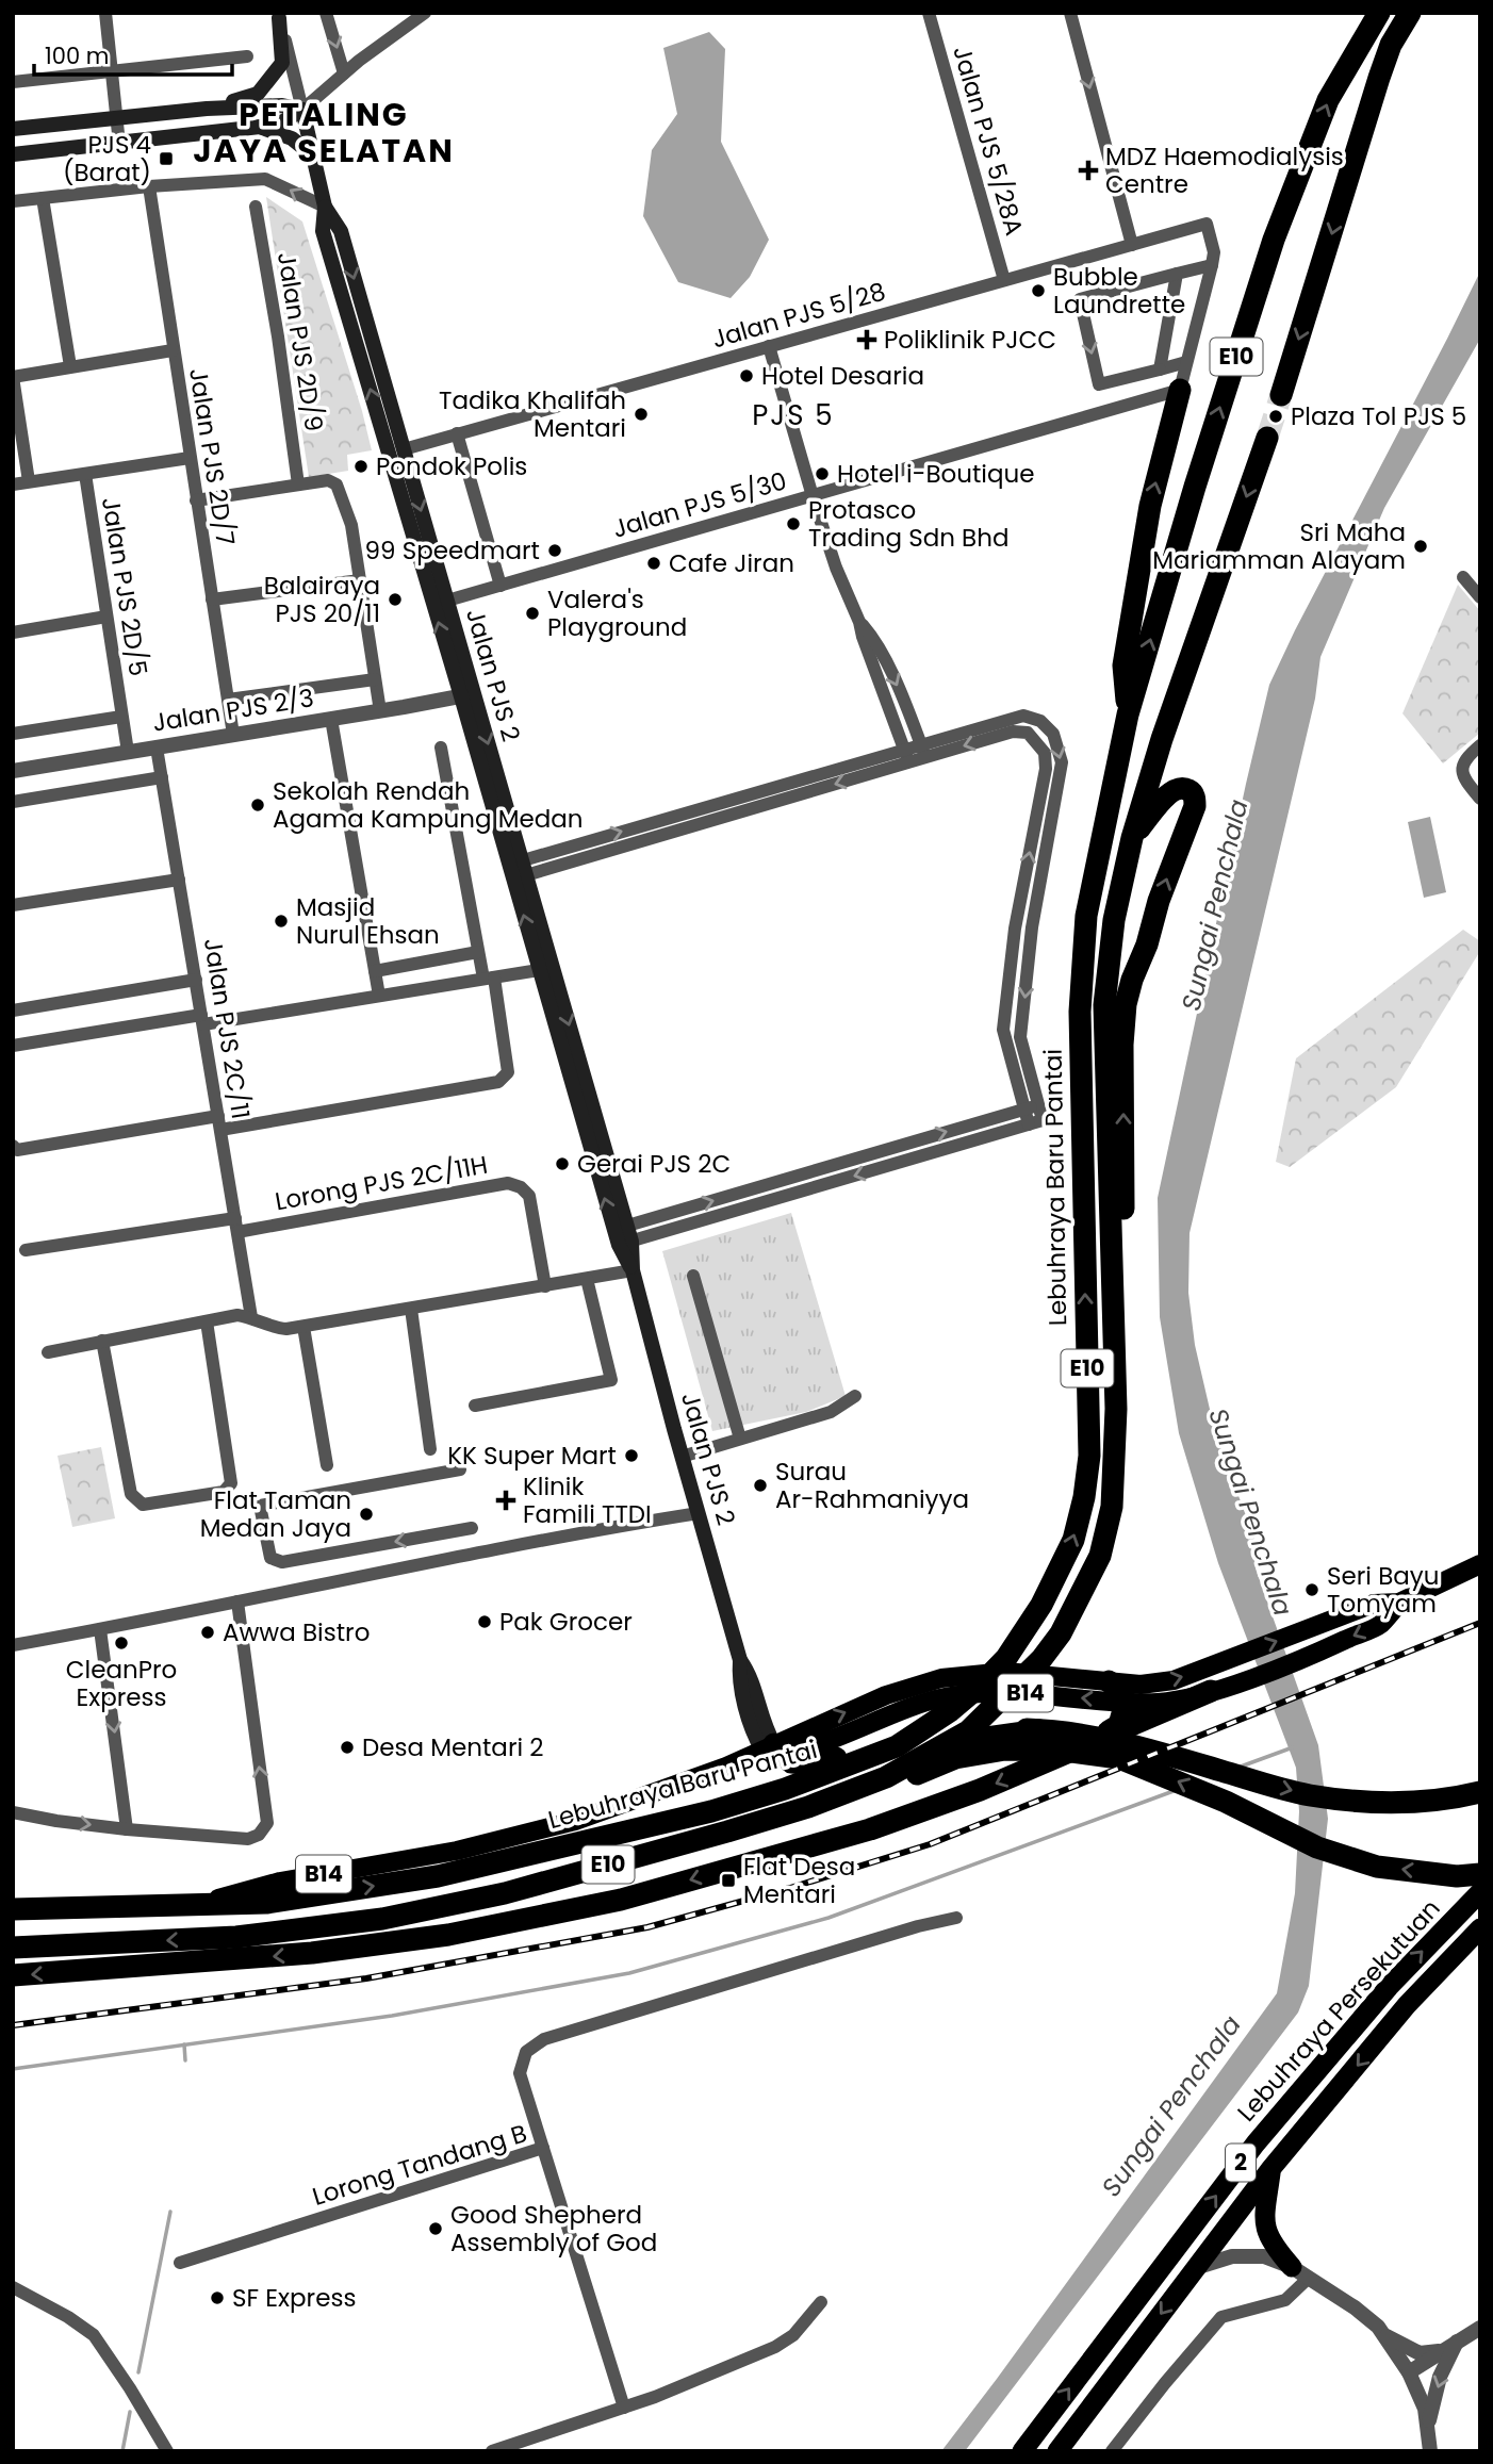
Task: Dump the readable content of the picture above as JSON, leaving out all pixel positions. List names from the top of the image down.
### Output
{
  "streets": {
    "highway": [
      "E10",
      "Lebuhraya Baru Pantai",
      "Lebuhraya Persekutuan",
      "2"
    ],
    "main road": ["Jalan PJS 2", "B14"],
    "street": [
      "Jalan PJS 5/28A",
      "Jalan PJS 5/28",
      "Jalan PJS 2D/9",
      "Jalan PJS 2D/7",
      "Jalan PJS 5/30",
      "Jalan PJS 2D/5",
      "Jalan PJS 2/3",
      "Jalan PJS 2C/11",
      "Lorong PJS 2C/11H",
      "Lorong Tandang B"
    ]
  },
  "crossings": [
    ["Jalan PJS 5/28A", "Jalan PJS 5/28"],
    ["Jalan PJS 5/28", "Jalan PJS 2"],
    ["Jalan PJS 2D/7", "Jalan PJS 2/3"],
    ["Jalan PJS 5/30", "Jalan PJS 2"],
    ["Jalan PJS 2D/5", "Jalan PJS 2/3"],
    ["Jalan PJS 2", "Jalan PJS 2/3"],
    ["Jalan PJS 2", "B14"],
    ["Jalan PJS 2/3", "Jalan PJS 2C/11"],
    ["Jalan PJS 2C/11", "Lorong PJS 2C/11H"],
    ["Lebuhraya Baru Pantai", "B14"]
  ],
  "districts": ["PETALING JAYA SELATAN", "PJS 5"],
  "water": ["Sungai Penchala"],
  "places": {
    "transit": ["PJS 4 (Barat)", "Flat Desa Mentari"],
    "health": ["MDZ Haemodialysis Centre", "Poliklinik PJCC", "Klinik Famili TTDI"],
    "other": [
      "Bubble Laundrette",
      "Hotel Desaria",
      "Tadika Khalifah Mentari",
      "Plaza Tol PJS 5",
      "Pondok Polis",
      "Hotel i-Boutique",
      "Protasco Trading Sdn Bhd",
      "Sri Maha Mariamman Alayam",
      "99 Speedmart",
      "Cafe Jiran",
      "Balairaya PJS 20/11",
      "Valera's Playground",
      "Sekolah Rendah Agama Kampung Medan",
      "Masjid Nurul Ehsan",
      "Gerai PJS 2C",
      "KK Super Mart",
      "Surau Ar-Rahmaniyya",
      "Flat Taman Medan Jaya",
      "Seri Bayu Tomyam",
      "Pak Grocer",
      "Awwa Bistro",
      "CleanPro Express",
      "Desa Mentari 2",
      "Good Shepherd Assembly of God",
      "SF Express"
    ]
  },
  "scale_bar": "100 m"
}
